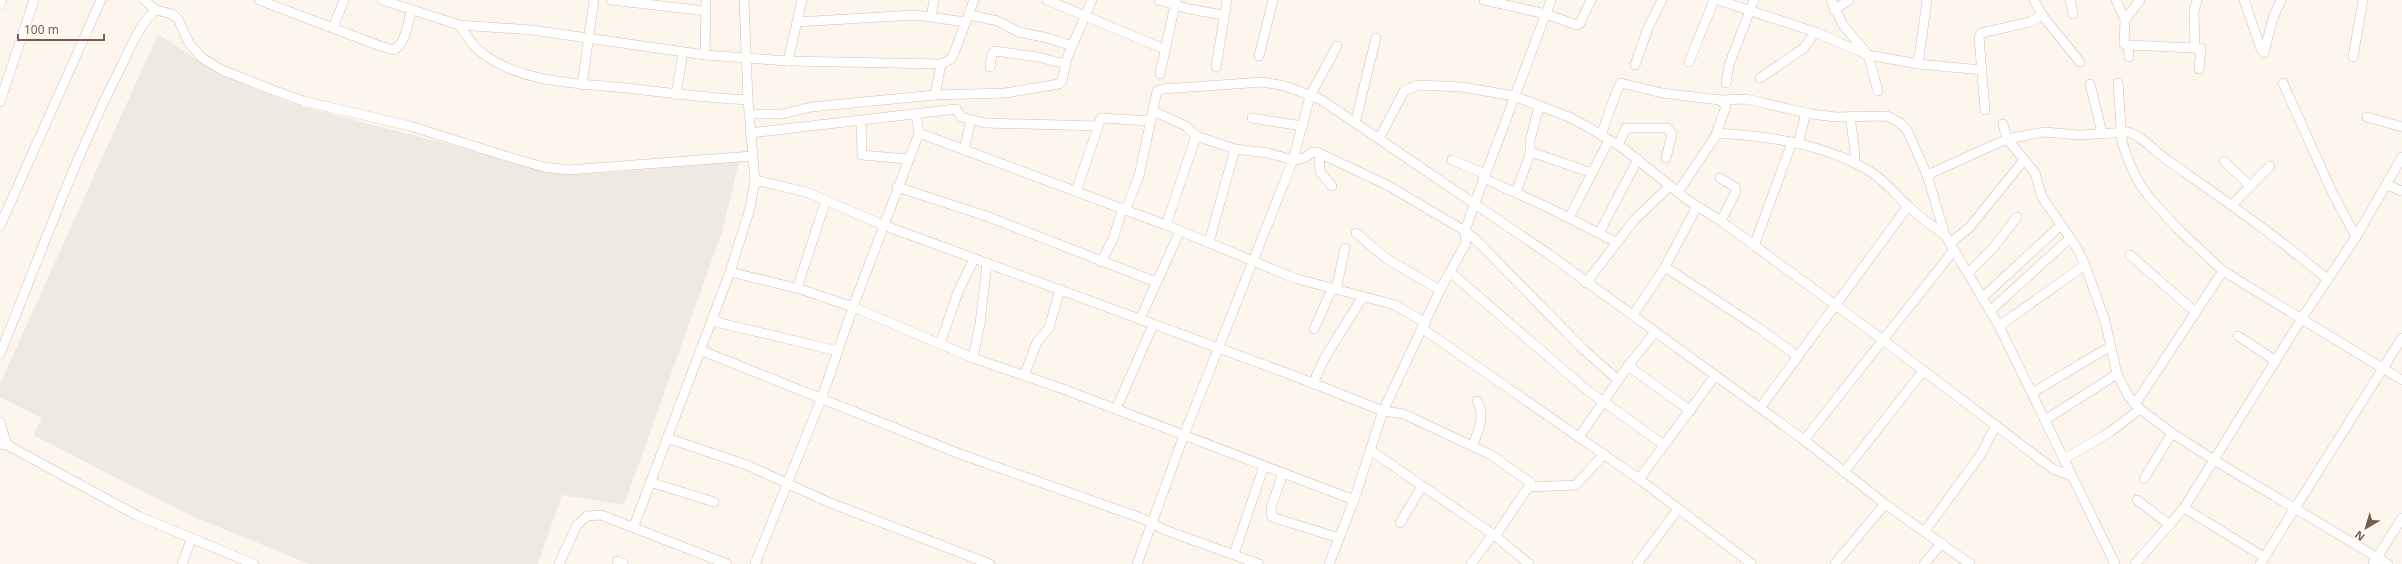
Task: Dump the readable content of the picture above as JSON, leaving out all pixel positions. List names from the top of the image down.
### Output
{
  "scale_bar": "100 m",
  "north": "bottom left"
}
